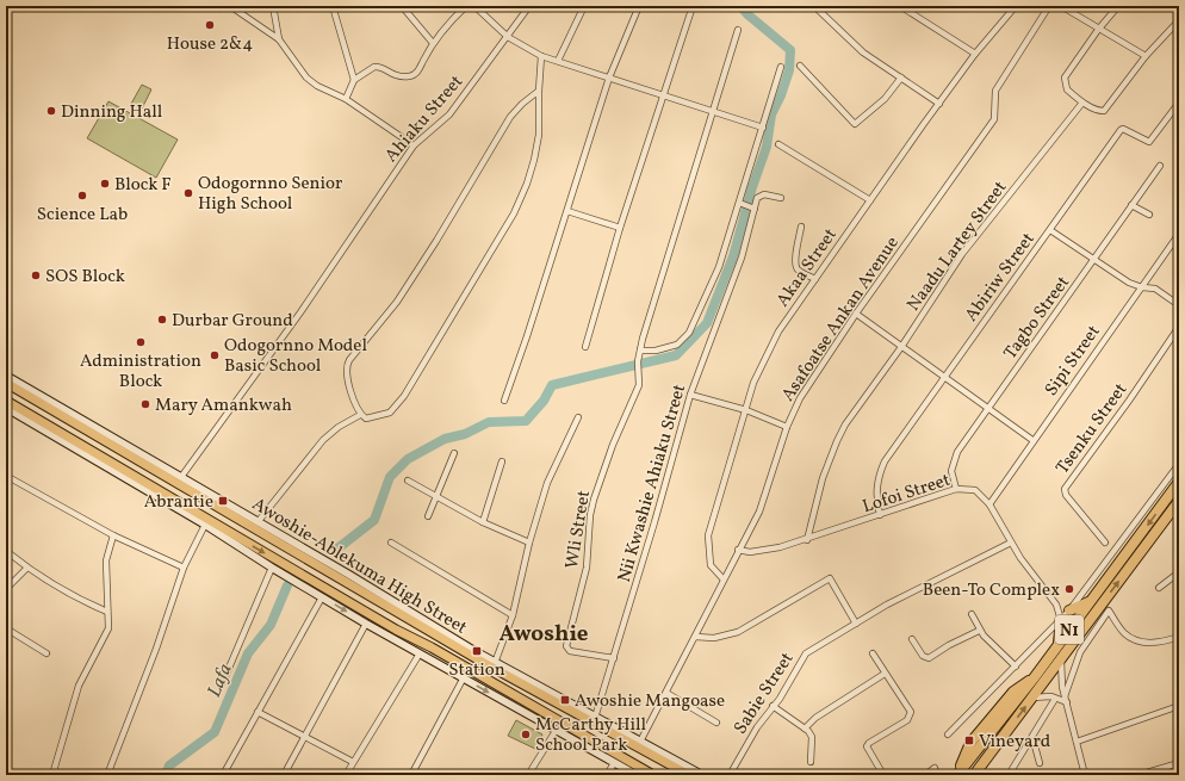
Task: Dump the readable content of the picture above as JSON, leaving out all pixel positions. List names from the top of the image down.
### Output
{
  "streets": {
    "highway": ["N1"],
    "main road": ["Awoshie-Ablekuma High Street"],
    "street": [
      "Ahiaku Street",
      "Naadu Lartey Street",
      "Akaa Street",
      "Abiriw Street",
      "Tagbo Street",
      "Asafoatse Ankan Avenue",
      "Sipi Street",
      "Tsenku Street",
      "Nii Kwashie Ahiaku Street",
      "Lofoi Street",
      "Wli Street",
      "Sabie Street"
    ]
  },
  "crossings": [
    ["Ahiaku Street", "Awoshie-Ablekuma High Street"],
    ["Naadu Lartey Street", "Lofoi Street"],
    ["Akaa Street", "Asafoatse Ankan Avenue"],
    ["Abiriw Street", "Lofoi Street"],
    ["Tagbo Street", "Lofoi Street"],
    ["Asafoatse Ankan Avenue", "Lofoi Street"],
    ["Asafoatse Ankan Avenue", "Awoshie-Ablekuma High Street"],
    ["Sipi Street", "Lofoi Street"],
    ["Nii Kwashie Ahiaku Street", "Wli Street"],
    ["Nii Kwashie Ahiaku Street", "Awoshie-Ablekuma High Street"],
    ["Lofoi Street", "Sabie Street"]
  ],
  "districts": ["Awoshie"],
  "water": ["Lafa"],
  "places": {
    "other": [
      "House 2&4",
      "Dinning Hall",
      "Block F",
      "Odogornno Senior High School",
      "Science Lab",
      "SOS Block",
      "Durbar Ground",
      "Administration Block",
      "Odogornno Model Basic School",
      "Mary Amankwah",
      "Been-To Complex",
      "McCarthy Hill School Park"
    ],
    "transit": [
      "Abrantie",
      "Station",
      "Awoshie Mangoase",
      "Vineyard"
    ]
  }
}
